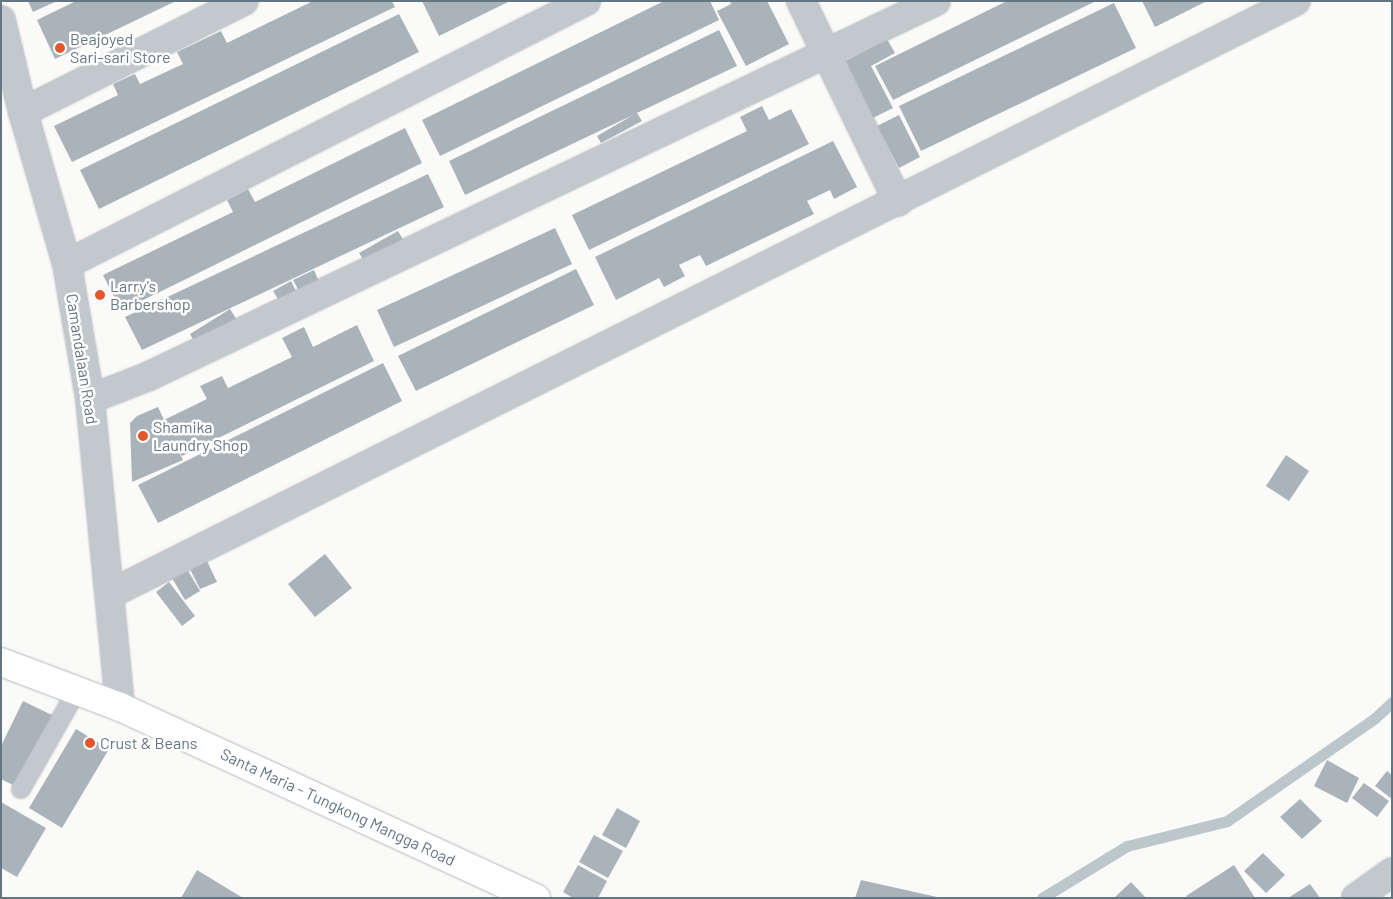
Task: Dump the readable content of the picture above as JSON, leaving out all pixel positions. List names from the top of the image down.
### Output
{
  "streets": {
    "main road": ["Santa Maria - Tungkong Mangga Road"],
    "street": ["Camandalaan Road"]
  },
  "crossings": [
    ["Camandalaan Road", "Santa Maria - Tungkong Mangga Road"]
  ],
  "places": [
    "Beajoyed Sari-sari Store",
    "Larry's Barbershop",
    "Shamika Laundry Shop",
    "Crust & Beans"
  ]
}
